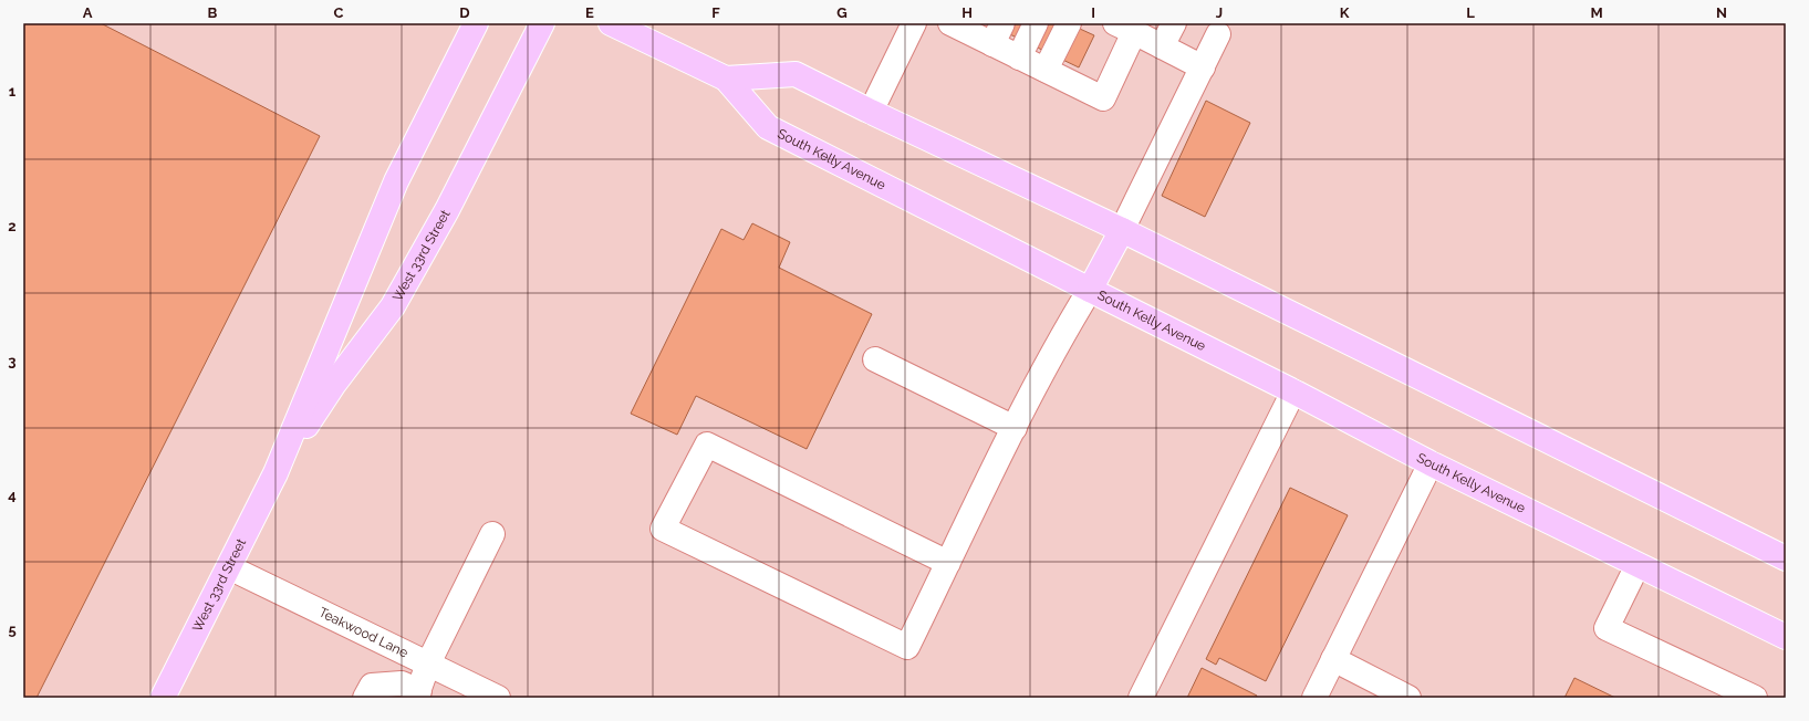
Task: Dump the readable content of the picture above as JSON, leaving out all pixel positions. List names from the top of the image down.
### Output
{
  "streets": {
    "main road": ["South Kelly Avenue", "West 33rd Street"],
    "street": ["Teakwood Lane"]
  },
  "crossings": [
    ["West 33rd Street", "Teakwood Lane"]
  ],
  "grid": {
    "columns": [
      "A",
      "B",
      "C",
      "D",
      "E",
      "F",
      "G",
      "H",
      "I",
      "J",
      "K",
      "L",
      "M",
      "N"
    ],
    "rows": [
      "1",
      "2",
      "3",
      "4",
      "5"
    ]
  }
}
